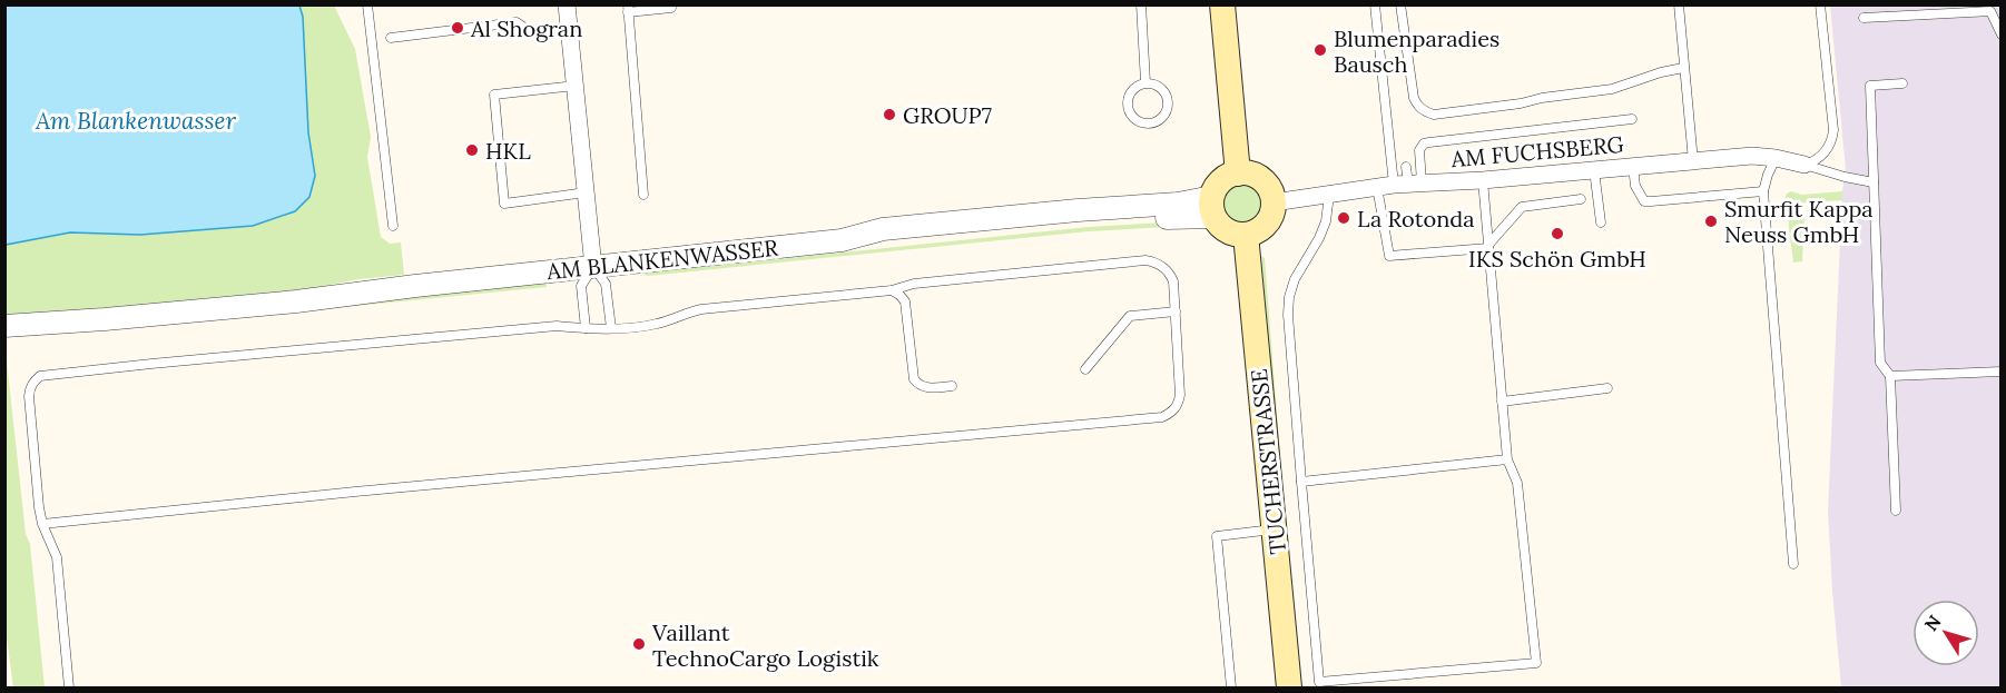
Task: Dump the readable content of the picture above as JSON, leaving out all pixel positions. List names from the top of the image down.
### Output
{
  "streets": {
    "main road": ["TUCHERSTRASSE"],
    "street": ["AM FUCHSBERG", "AM BLANKENWASSER"]
  },
  "crossings": [
    ["AM FUCHSBERG", "AM BLANKENWASSER"],
    ["AM FUCHSBERG", "TUCHERSTRASSE"],
    ["AM BLANKENWASSER", "TUCHERSTRASSE"]
  ],
  "water": ["Am Blankenwasser"],
  "places": [
    "Al Shogran",
    "Blumenparadies Bausch",
    "GROUP7",
    "HKL",
    "La Rotonda",
    "Smurfit Kappa Neuss GmbH",
    "IKS Schön GmbH",
    "Vaillant TechnoCargo Logistik"
  ],
  "north": "top left"
}
